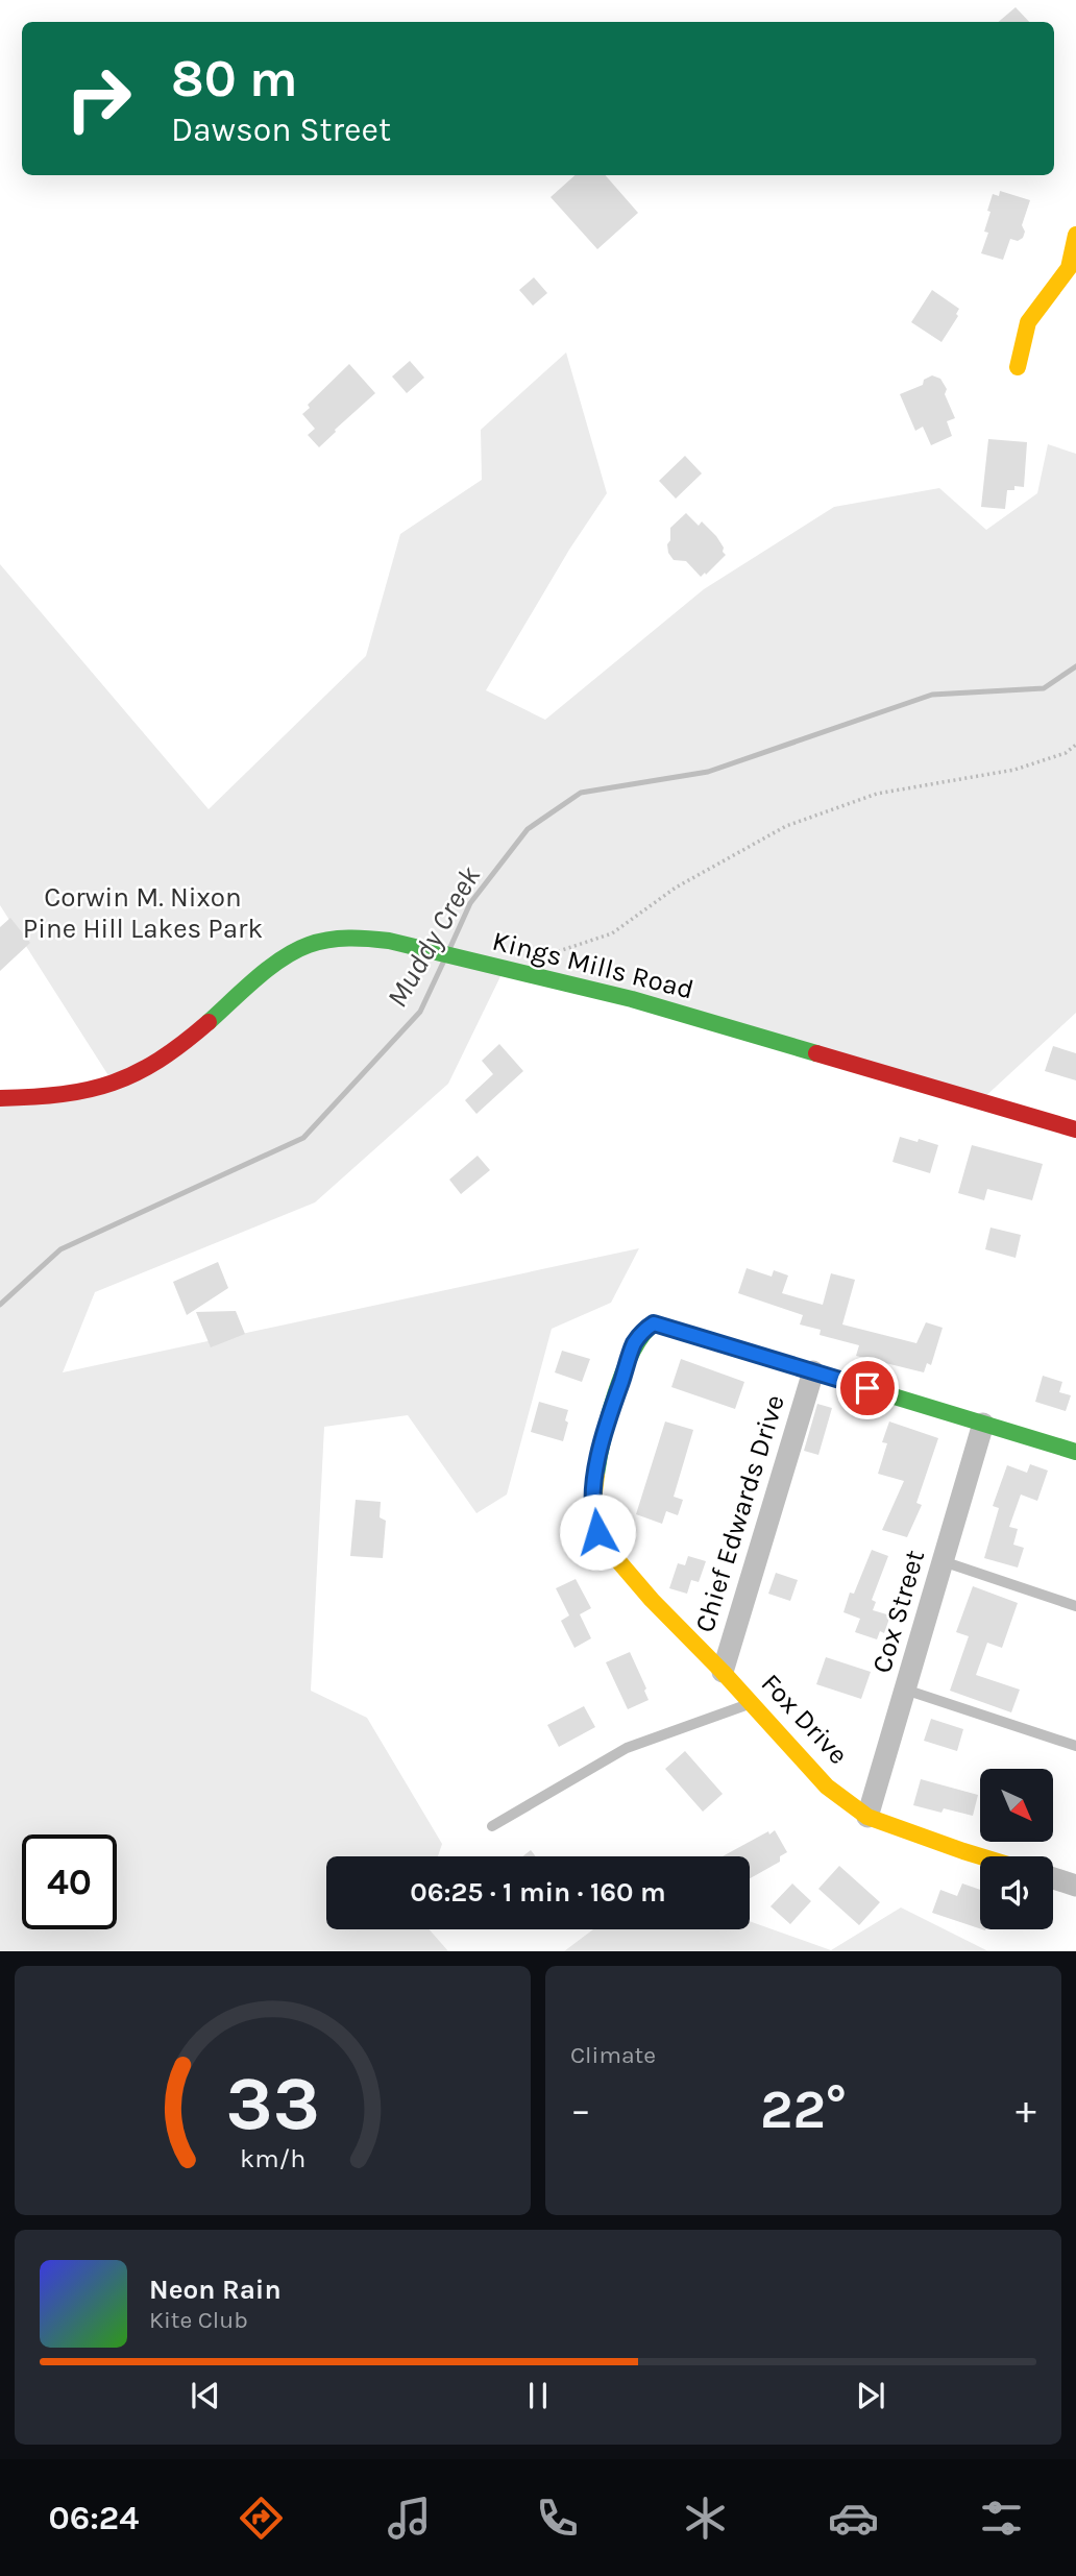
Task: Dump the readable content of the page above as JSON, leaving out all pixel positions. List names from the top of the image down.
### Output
{
  "streets": {
    "street": [
      "Kings Mills Road",
      "Chief Edwards Drive",
      "Cox Street",
      "Fox Drive"
    ]
  },
  "crossings": [
    ["Chief Edwards Drive", "Fox Drive"],
    ["Cox Street", "Fox Drive"]
  ],
  "water": ["Muddy Creek"],
  "parks": ["Corwin M. Nixon Pine Hill Lakes Park"],
  "north": "bottom right",
  "page": {
    "turn": ["80 m", "Dawson Street"],
    "limit": "40",
    "trip": "06:25 · 1 min · 160 m",
    "tile": "Climate",
    "heat": ["−", "22°", "+"],
    "song": ["Neon Rain", "Kite Club"],
    "tabs": "06:24",
    "gauge": ["33", "km/h"]
  }
}
